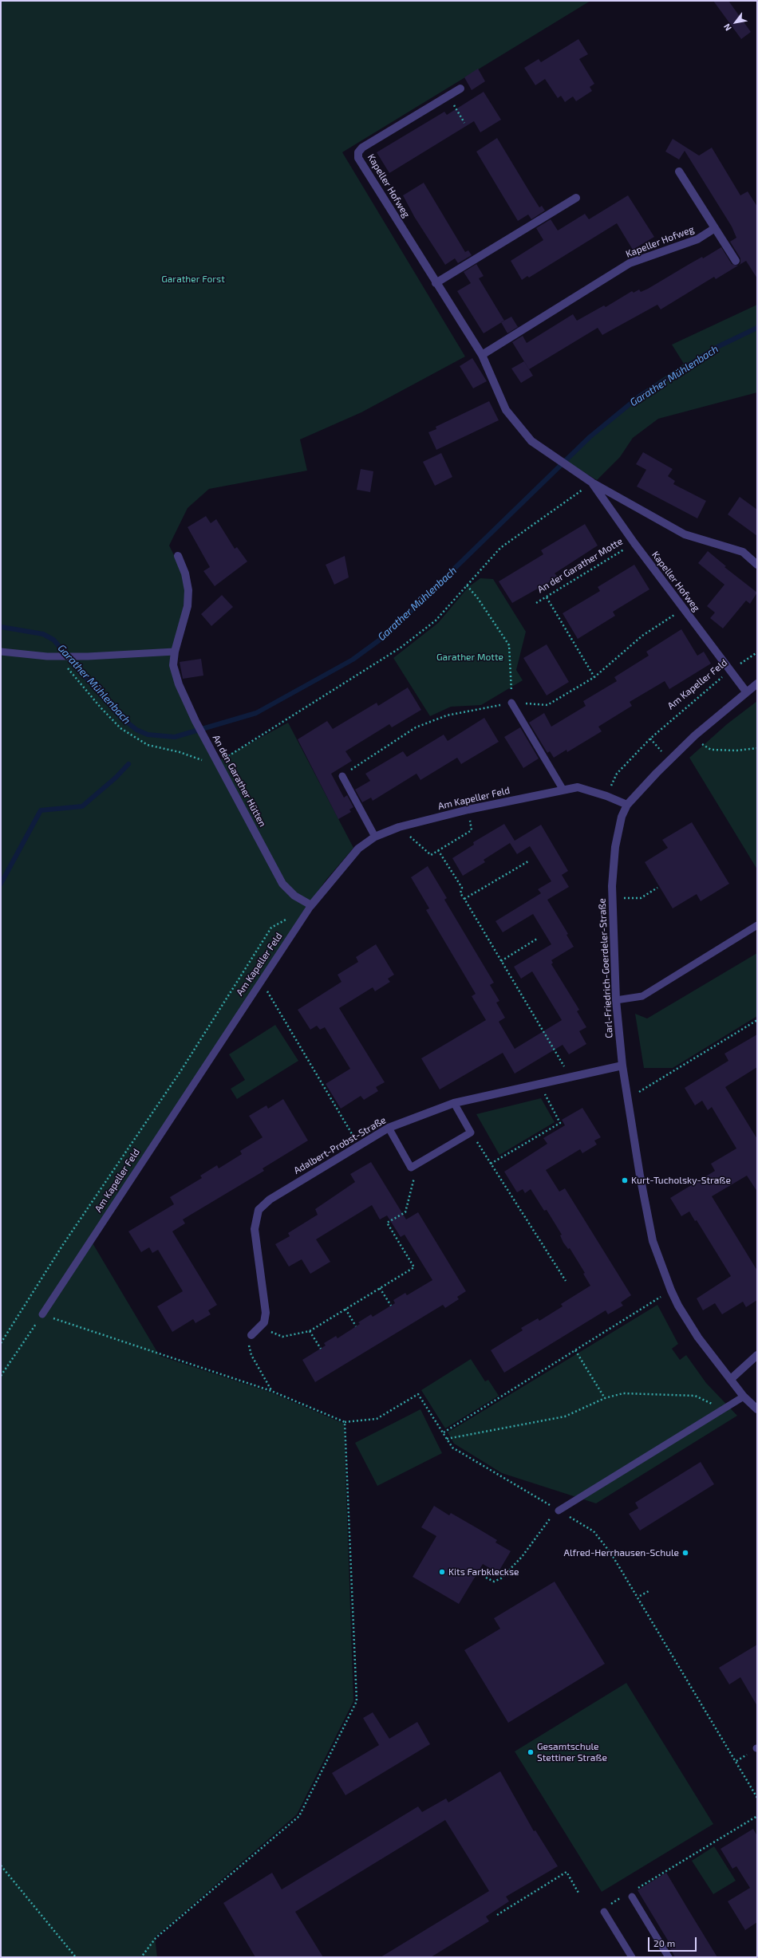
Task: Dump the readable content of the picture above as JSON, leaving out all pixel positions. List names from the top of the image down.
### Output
{
  "streets": {
    "street": [
      "Kapeller Hofweg",
      "Am Kapeller Feld",
      "An den Garather Hütten",
      "Carl-Friedrich-Goerdeler-Straße",
      "Adalbert-Probst-Straße"
    ],
    "path": ["An der Garather Motte"]
  },
  "crossings": [
    ["Kapeller Hofweg", "An der Garather Motte"],
    ["Kapeller Hofweg", "Am Kapeller Feld"],
    ["Am Kapeller Feld", "An den Garather Hütten"],
    ["Am Kapeller Feld", "Carl-Friedrich-Goerdeler-Straße"],
    ["Carl-Friedrich-Goerdeler-Straße", "Adalbert-Probst-Straße"]
  ],
  "water": ["Garather Mühlenbach"],
  "parks": ["Garather Forst", "Garather Motte"],
  "places": [
    "Kurt-Tucholsky-Straße",
    "Alfred-Herrhausen-Schule",
    "Kits Farbkleckse",
    "Gesamtschule Stettiner Straße"
  ],
  "scale_bar": "20 m",
  "north": "bottom left"
}
